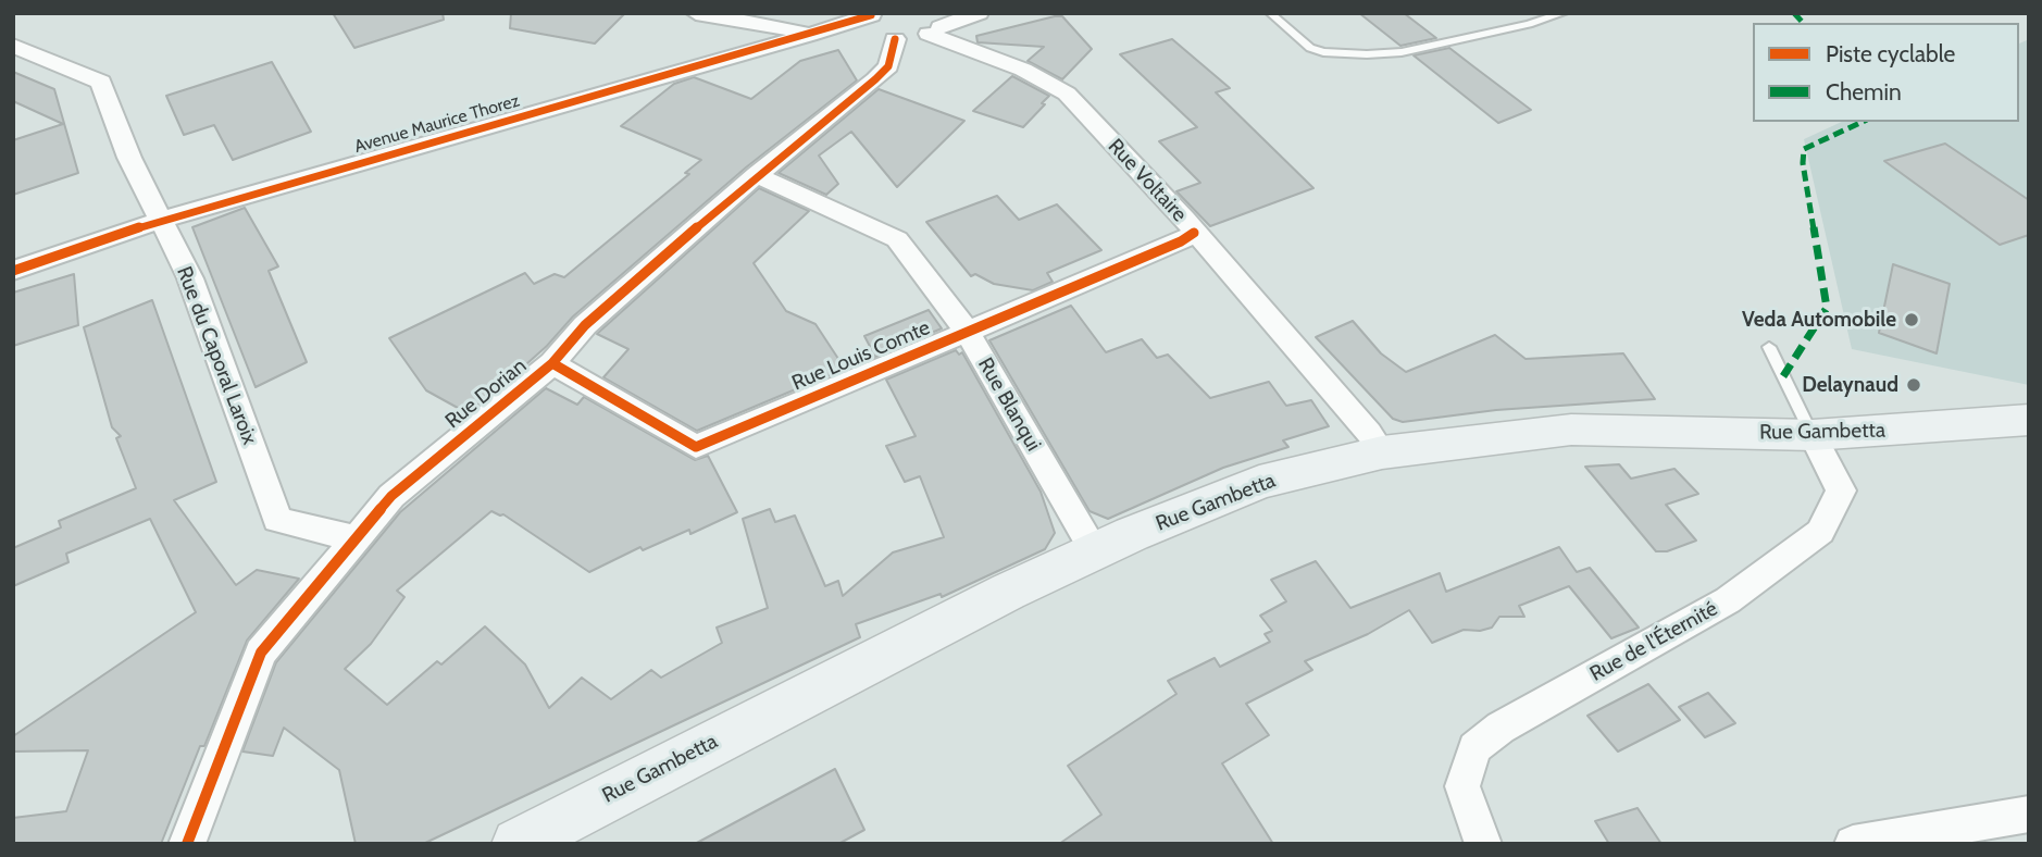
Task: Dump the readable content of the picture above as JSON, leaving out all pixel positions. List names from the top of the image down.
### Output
{
  "streets": {
    "main road": ["Rue Gambetta"],
    "street": [
      "Avenue Maurice Thorez",
      "Rue Voltaire",
      "Rue du Caporal Laroix",
      "Rue Louis Comte",
      "Rue Dorian",
      "Rue Blanqui",
      "Rue de l'Éternité"
    ]
  },
  "crossings": [
    ["Avenue Maurice Thorez", "Rue Voltaire"],
    ["Avenue Maurice Thorez", "Rue du Caporal Laroix"],
    ["Avenue Maurice Thorez", "Rue Dorian"],
    ["Rue Voltaire", "Rue Louis Comte"],
    ["Rue Voltaire", "Rue Gambetta"],
    ["Rue du Caporal Laroix", "Rue Dorian"],
    ["Rue Louis Comte", "Rue Dorian"],
    ["Rue Louis Comte", "Rue Blanqui"],
    ["Rue Dorian", "Rue Blanqui"],
    ["Rue Blanqui", "Rue Gambetta"],
    ["Rue Gambetta", "Rue de l'Éternité"]
  ],
  "places": ["Veda Automobile", "Delaynaud"],
  "legend": ["Piste cyclable", "Chemin"]
}
